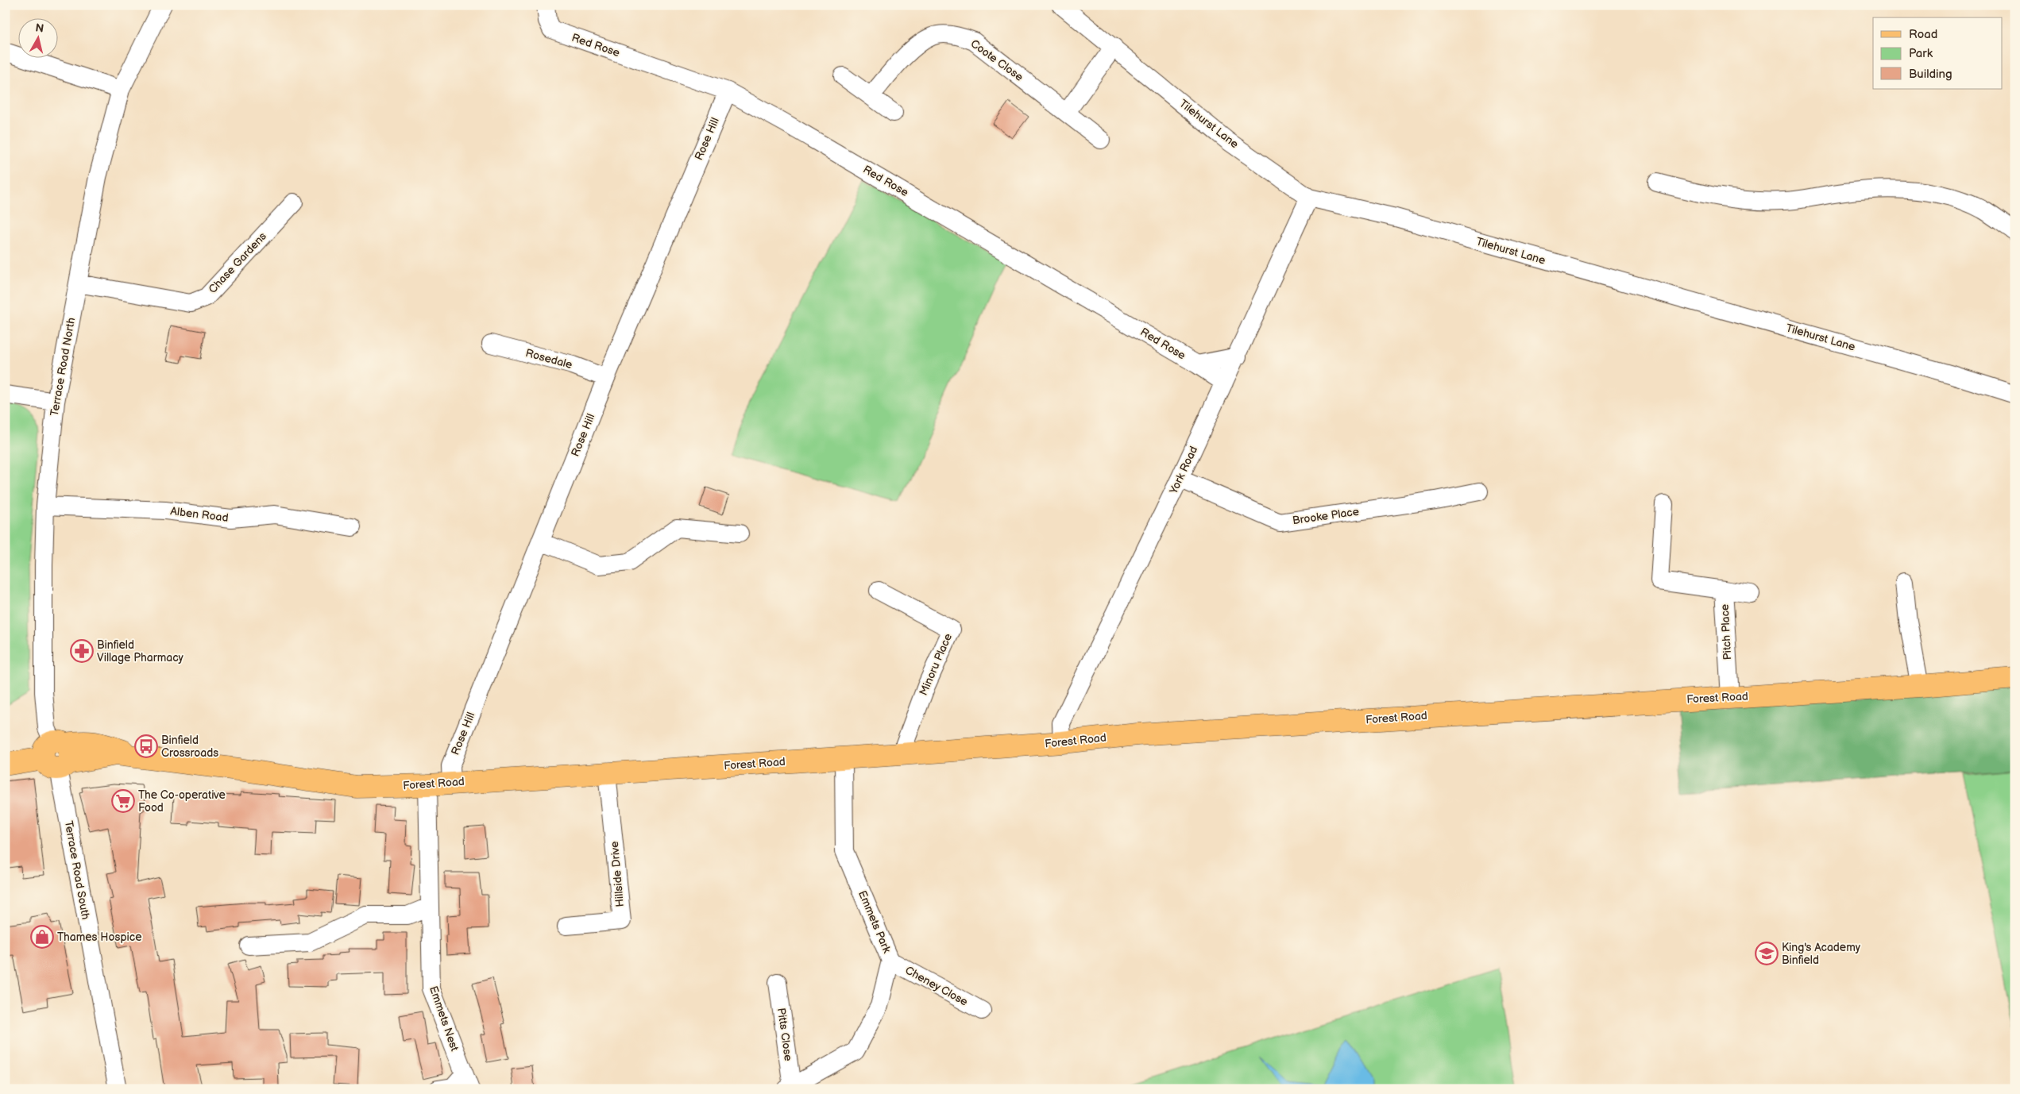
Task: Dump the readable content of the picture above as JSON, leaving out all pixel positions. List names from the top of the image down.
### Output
{
  "streets": {
    "main road": ["Forest Road"],
    "street": [
      "Red Rose",
      "Coote Close",
      "Tilehurst Lane",
      "Rose Hill",
      "Chase Gardens",
      "Rosedale",
      "Terrace Road North",
      "York Road",
      "Alben Road",
      "Brooke Place",
      "Pitch Place",
      "Minoru Place",
      "Terrace Road South",
      "Hillside Drive",
      "Emmets Park",
      "Cheney Close",
      "Emmets Nest",
      "Pitts Close"
    ]
  },
  "crossings": [
    ["Red Rose", "Rose Hill"],
    ["Red Rose", "York Road"],
    ["Tilehurst Lane", "York Road"],
    ["Rose Hill", "Rosedale"],
    ["Rose Hill", "Forest Road"],
    ["Chase Gardens", "Terrace Road North"],
    ["Terrace Road North", "Alben Road"],
    ["Terrace Road North", "Forest Road"],
    ["Terrace Road North", "Terrace Road South"],
    ["York Road", "Brooke Place"],
    ["York Road", "Forest Road"],
    ["Pitch Place", "Forest Road"],
    ["Minoru Place", "Forest Road"],
    ["Forest Road", "Terrace Road South"],
    ["Forest Road", "Hillside Drive"],
    ["Forest Road", "Emmets Park"],
    ["Forest Road", "Emmets Nest"],
    ["Emmets Park", "Cheney Close"],
    ["Emmets Park", "Pitts Close"]
  ],
  "places": {
    "pharmacy": ["Binfield Village Pharmacy"],
    "bus stop": ["Binfield Crossroads"],
    "supermarket": ["The Co-operative Food"],
    "shop": ["Thames Hospice"],
    "school or university": ["King's Academy Binfield"]
  },
  "legend": ["Road", "Park", "Building"],
  "north": "top"
}
